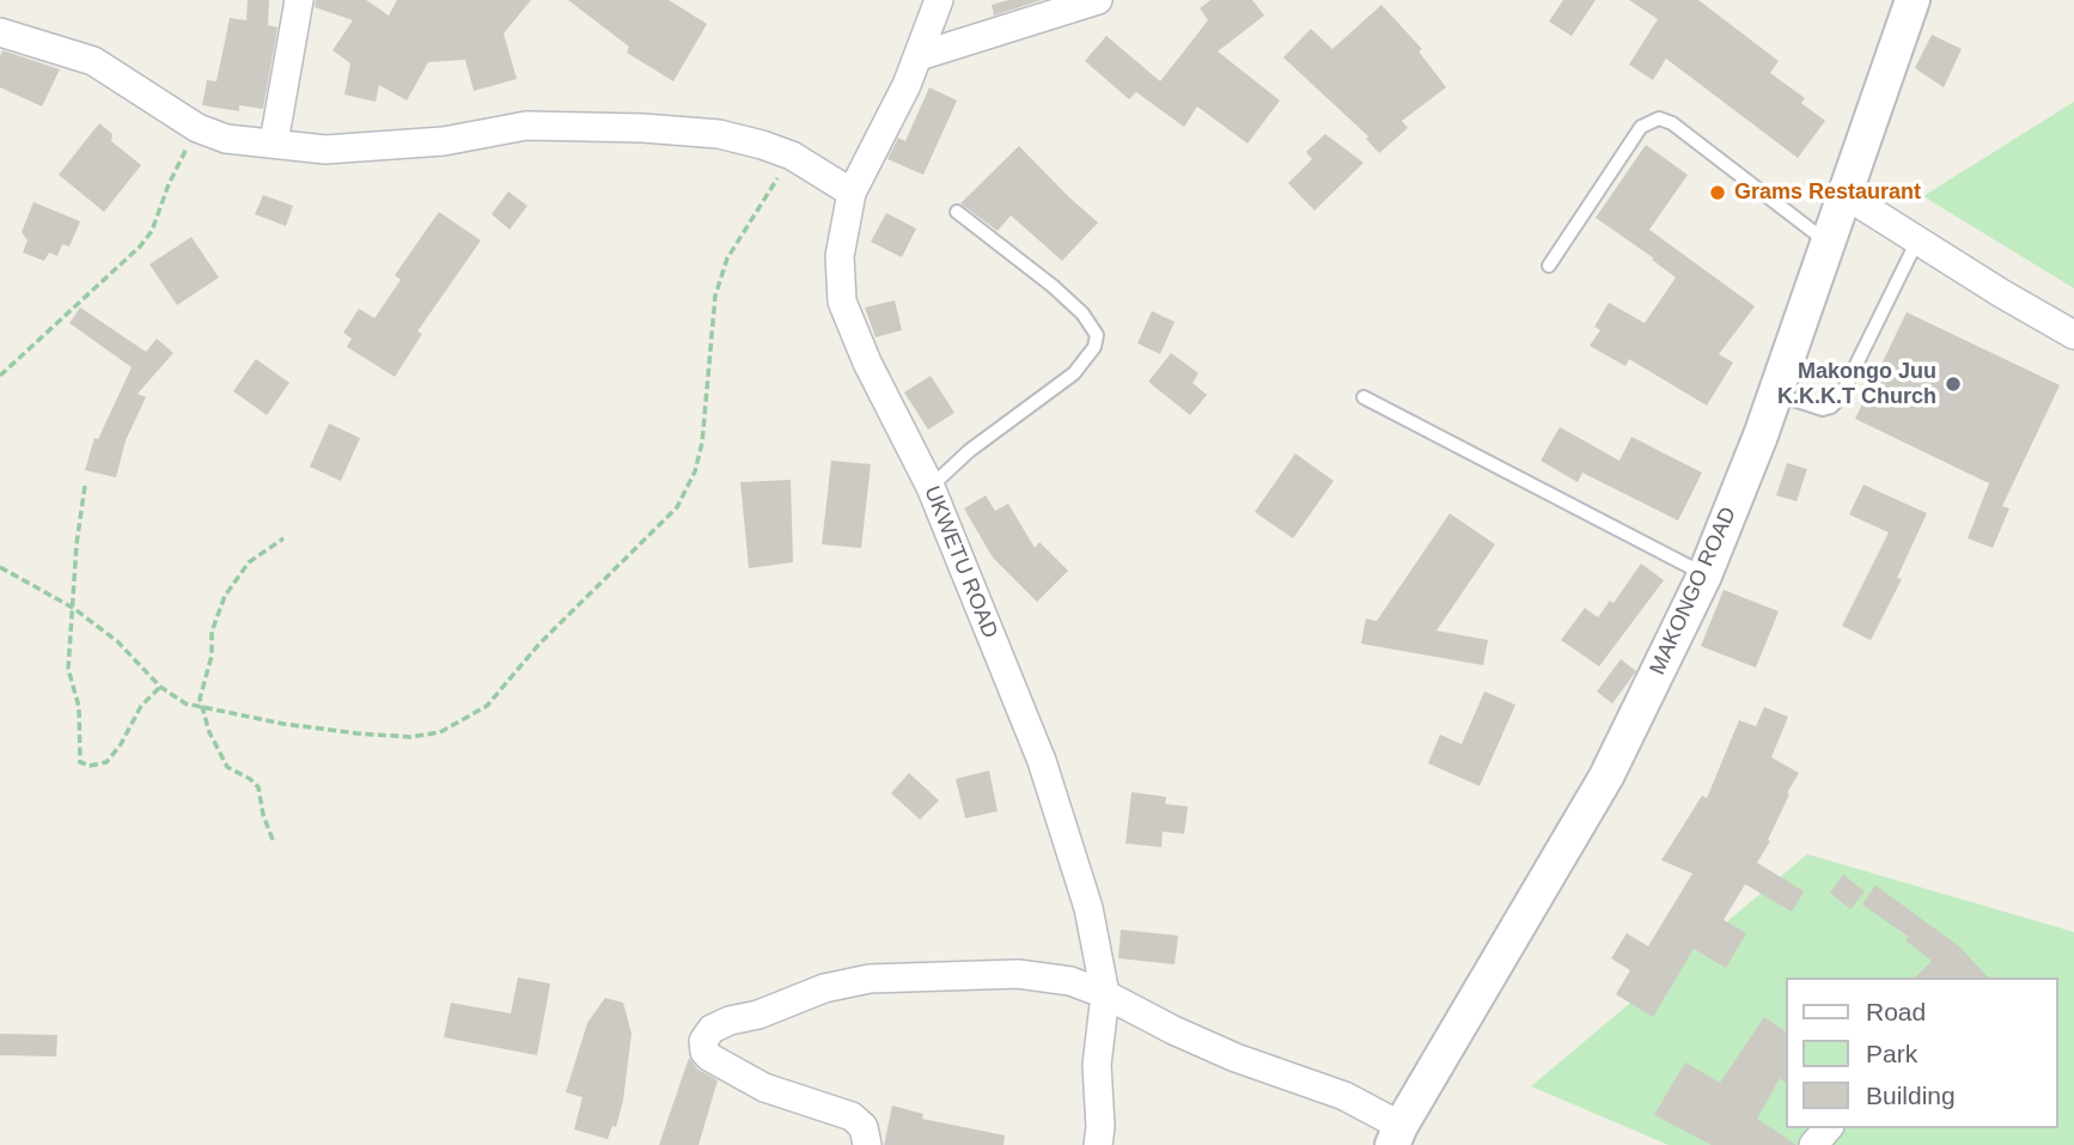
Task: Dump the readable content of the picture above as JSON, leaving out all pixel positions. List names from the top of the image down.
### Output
{
  "streets": {
    "street": ["UKWETU ROAD", "MAKONGO ROAD"]
  },
  "places": ["Grams Restaurant", "Makongo Juu K.K.K.T Church"],
  "legend": ["Road", "Park", "Building"]
}
